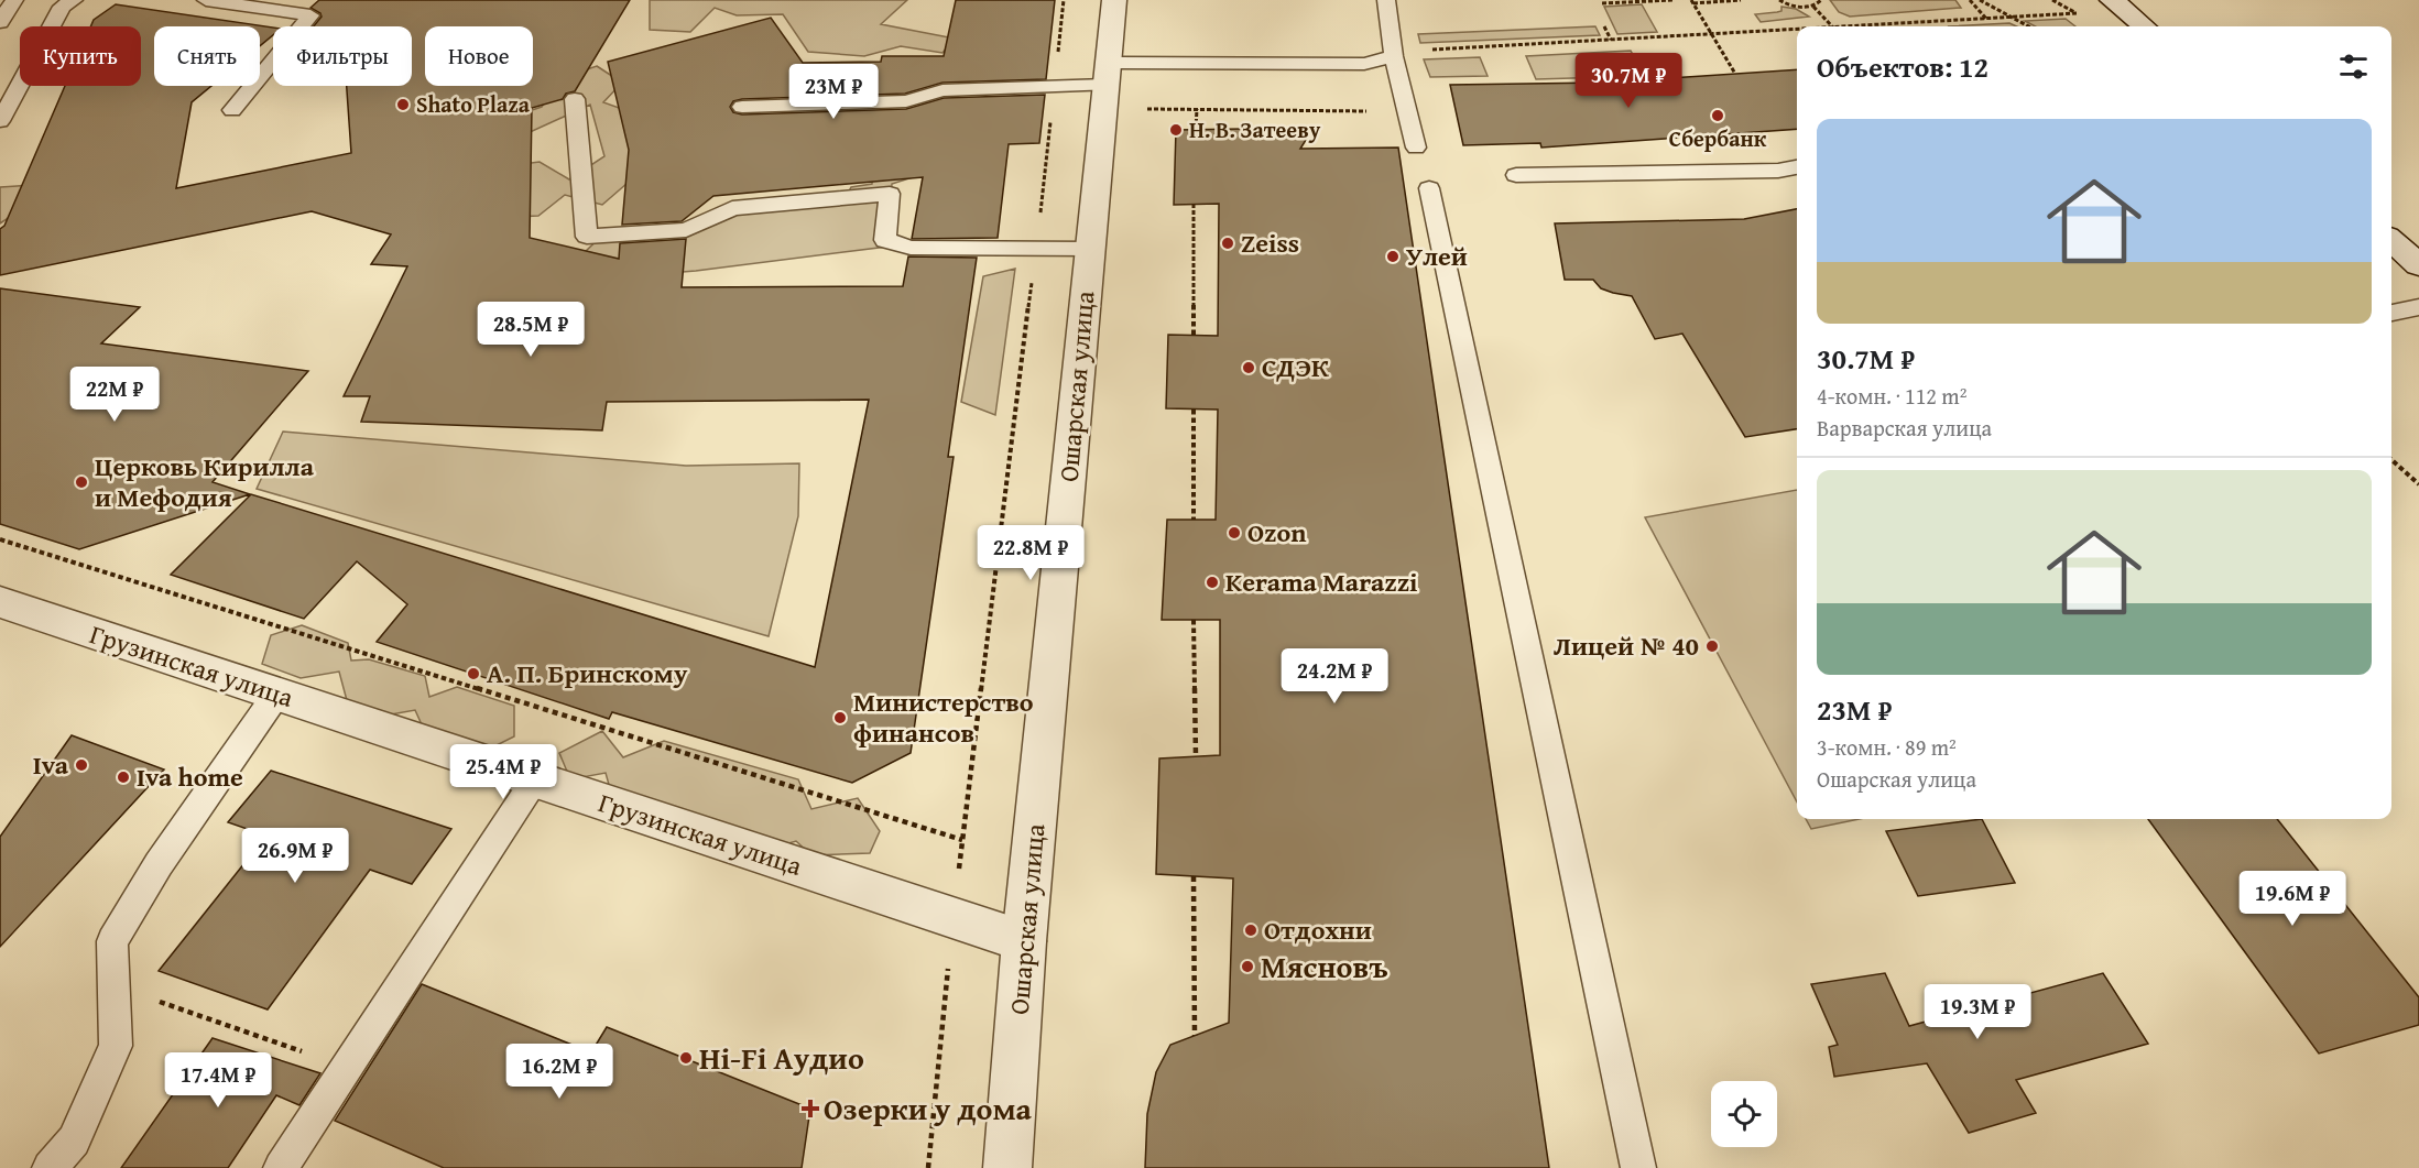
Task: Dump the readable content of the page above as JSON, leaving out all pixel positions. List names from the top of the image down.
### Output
{
  "streets": {
    "street": ["Ошарская улица", "Грузинская улица"]
  },
  "crossings": [
    ["Ошарская улица", "Грузинская улица"]
  ],
  "places": {
    "other": [
      "Shato Plaza",
      "Сбербанк",
      "Н. В. Затееву",
      "Zeiss",
      "Улей",
      "СДЭК",
      "Церковь Кирилла и Мефодия",
      "Ozon",
      "Kerama Marazzi",
      "Лицей № 40",
      "А. П. Бринскому",
      "Министерство финансов",
      "Iva",
      "Iva home",
      "Отдохни",
      "Мясновъ",
      "Hi-Fi Аудио"
    ],
    "health": ["Озерки у дома"]
  },
  "page": {
    "chip": [
      "Купить",
      "Снять",
      "Фильтры",
      "Новое"
    ],
    "heading": "Объектов: 12",
    "price": [
      "30.7M ₽",
      "23M ₽",
      "28.5M ₽",
      "22M ₽",
      "22.8M ₽",
      "24.2M ₽",
      "25.4M ₽",
      "26.9M ₽",
      "19.6M ₽",
      "19.3M ₽",
      "16.2M ₽",
      "17.4M ₽"
    ],
    "list": [
      {
        "name": "30.7M ₽",
        "note": "4-комн. · 112 m² · Варварская улица"
      },
      {
        "name": "23M ₽",
        "note": "3-комн. · 89 m² · Ошарская улица"
      }
    ]
  }
}
